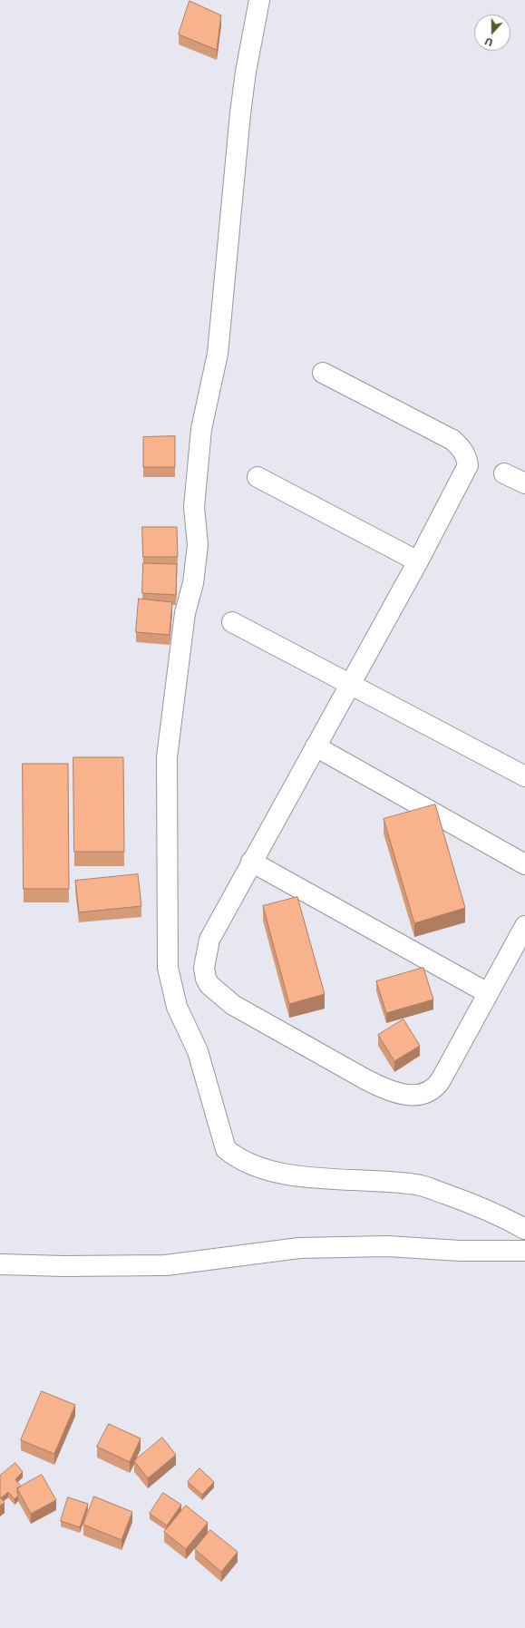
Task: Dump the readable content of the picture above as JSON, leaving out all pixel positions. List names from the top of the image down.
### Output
{
  "north": "bottom"
}
